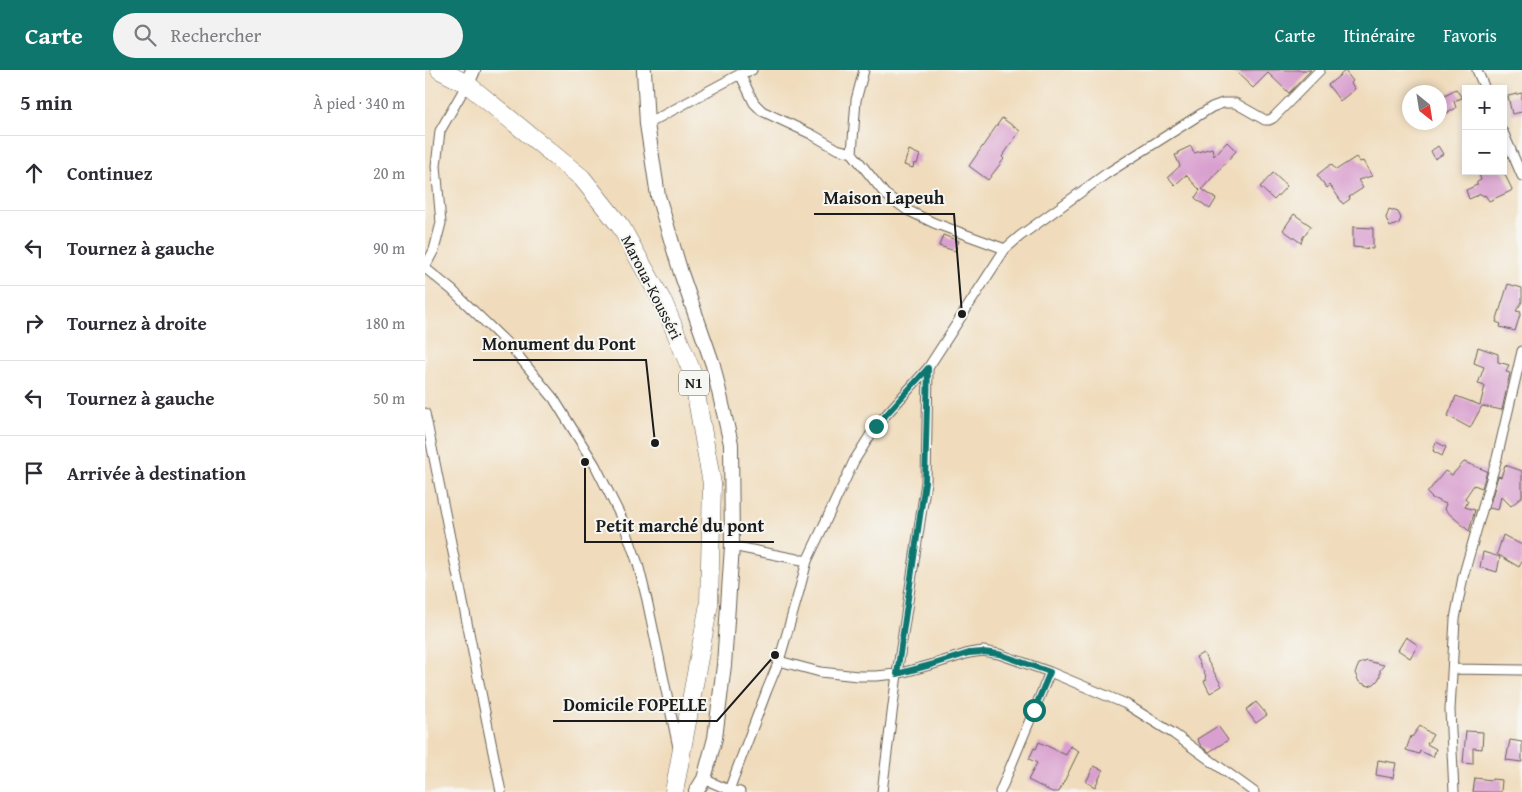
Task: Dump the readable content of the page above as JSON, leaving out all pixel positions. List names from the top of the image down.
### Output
{
  "streets": {
    "highway": ["Maroua-Kousséri", "N1"]
  },
  "places": [
    "Maison Lapeuh",
    "Monument du Pont",
    "Petit marché du pont",
    "Domicile FOPELLE"
  ],
  "north": "bottom right",
  "page": {
    "header": "Carte",
    "search": "Rechercher",
    "nav": ["Carte", "Itinéraire", "Favoris"],
    "heading": ["5 min", "À pied · 340 m"],
    "map_buttons": ["+", "−"],
    "list": [
      ["Continuez", "20 m"],
      ["Tournez à gauche", "90 m"],
      ["Tournez à droite", "180 m"],
      ["Tournez à gauche", "50 m"],
      "Arrivée à destination"
    ]
  }
}
